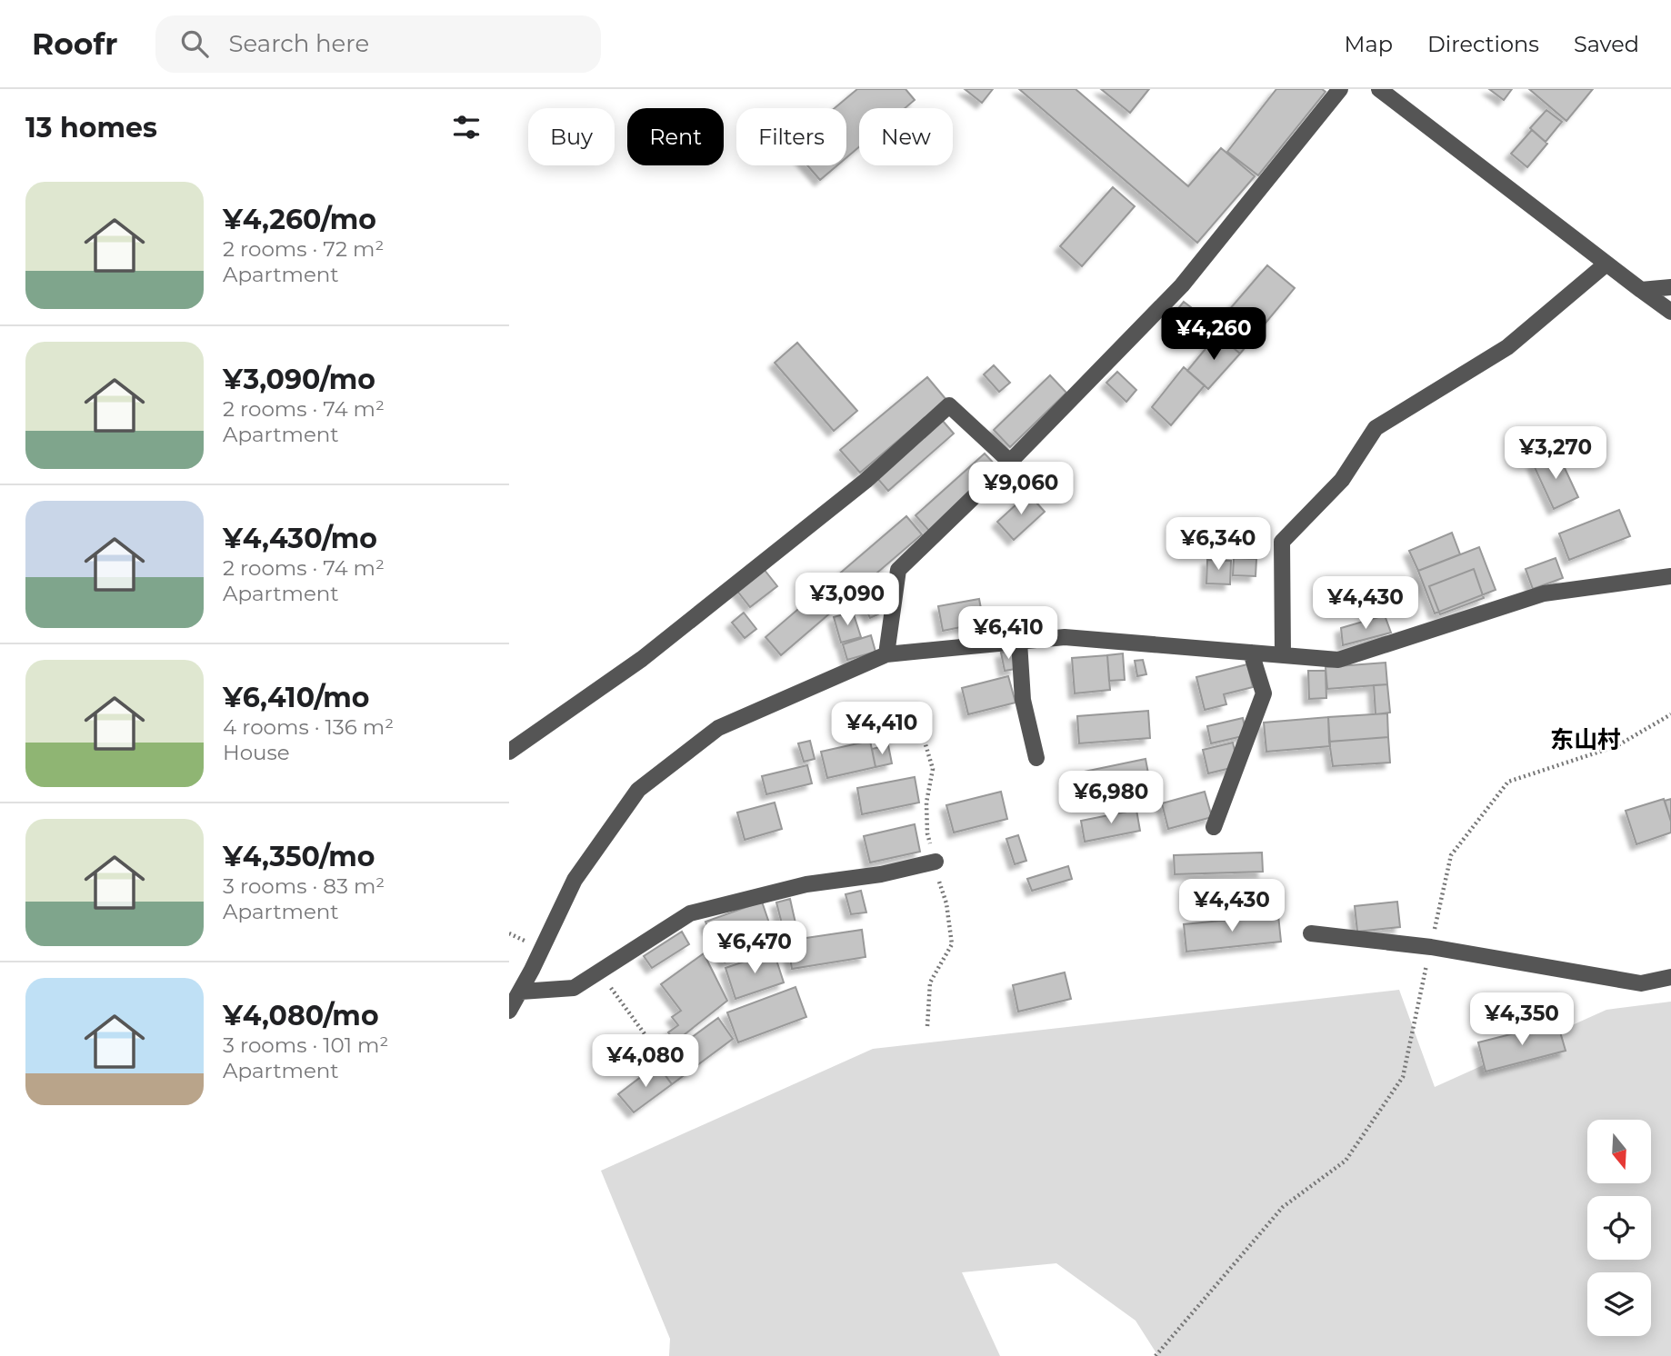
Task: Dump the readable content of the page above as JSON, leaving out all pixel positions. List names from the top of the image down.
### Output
{
  "districts": ["东山村"],
  "north": "bottom",
  "page": {
    "header": "Roofr",
    "search": "Search here",
    "nav": ["Map", "Directions", "Saved"],
    "heading": "13 homes",
    "chip": [
      "Buy",
      "Rent",
      "Filters",
      "New"
    ],
    "list": [
      {
        "name": "¥4,260/mo",
        "note": "2 rooms · 72 m² · Apartment"
      },
      {
        "name": "¥3,090/mo",
        "note": "2 rooms · 74 m² · Apartment"
      },
      {
        "name": "¥4,430/mo",
        "note": "2 rooms · 74 m² · Apartment"
      },
      {
        "name": "¥6,410/mo",
        "note": "4 rooms · 136 m² · House"
      },
      {
        "name": "¥4,350/mo",
        "note": "3 rooms · 83 m² · Apartment"
      },
      {
        "name": "¥4,080/mo",
        "note": "3 rooms · 101 m² · Apartment"
      }
    ],
    "price": [
      "¥4,260",
      "¥3,270",
      "¥9,060",
      "¥6,340",
      "¥3,090",
      "¥4,430",
      "¥6,410",
      "¥4,410",
      "¥6,980",
      "¥4,430",
      "¥6,470",
      "¥4,350",
      "¥4,080"
    ]
  }
}
